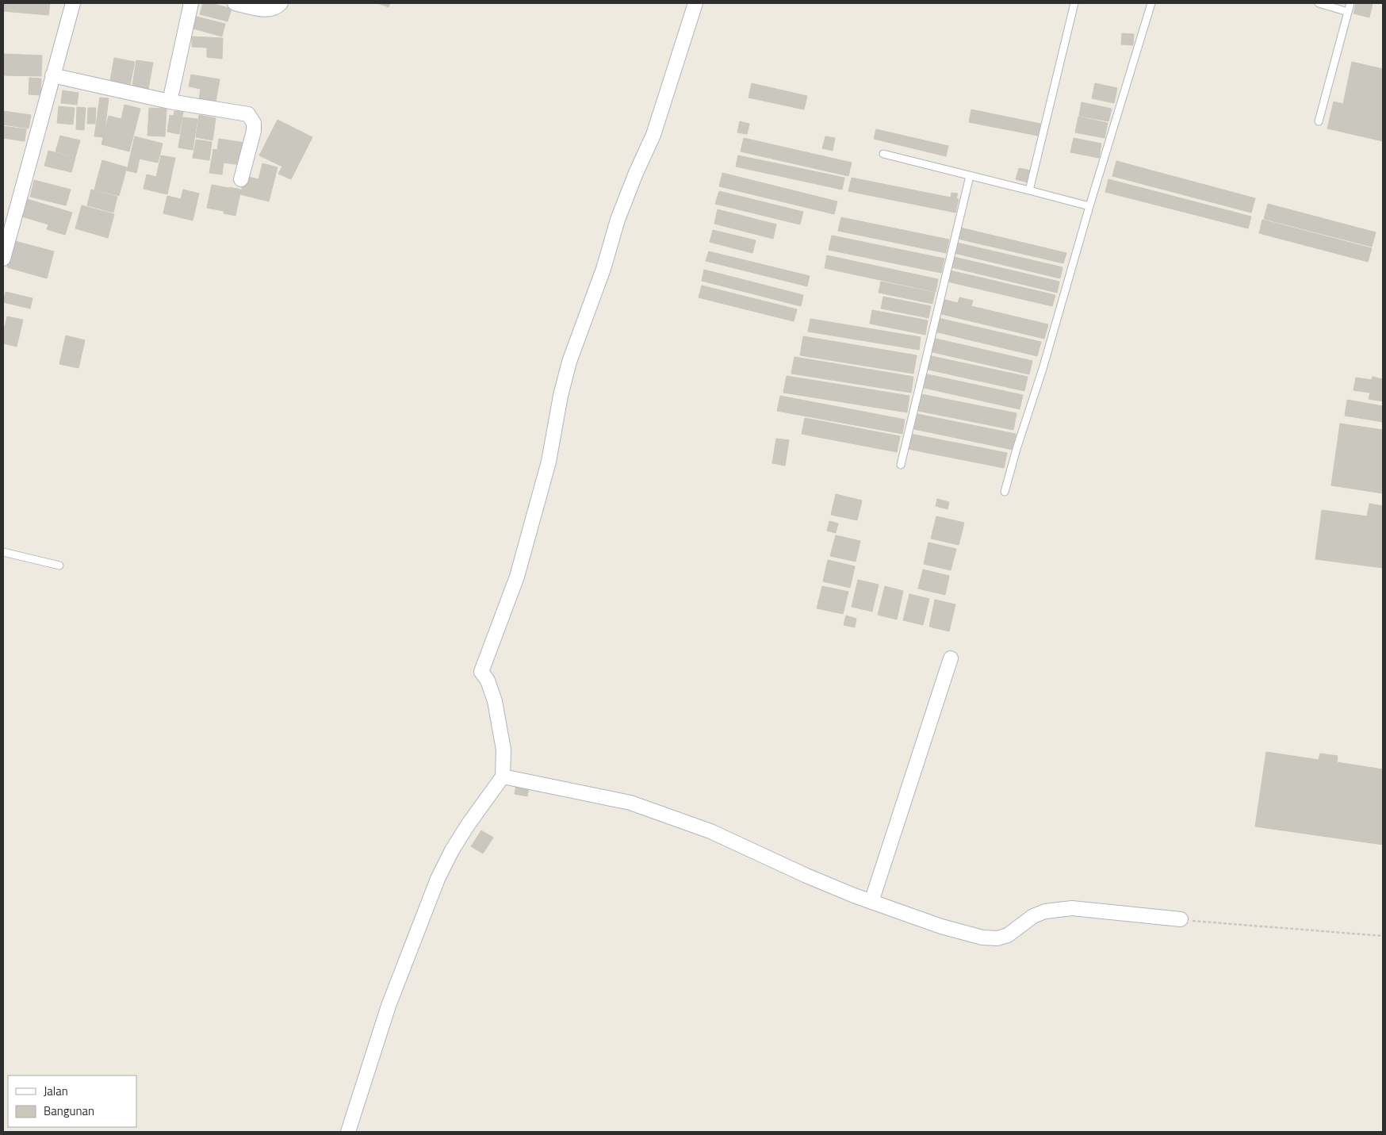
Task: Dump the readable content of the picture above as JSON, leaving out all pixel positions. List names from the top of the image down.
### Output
{
  "legend": ["Jalan", "Bangunan"]
}
